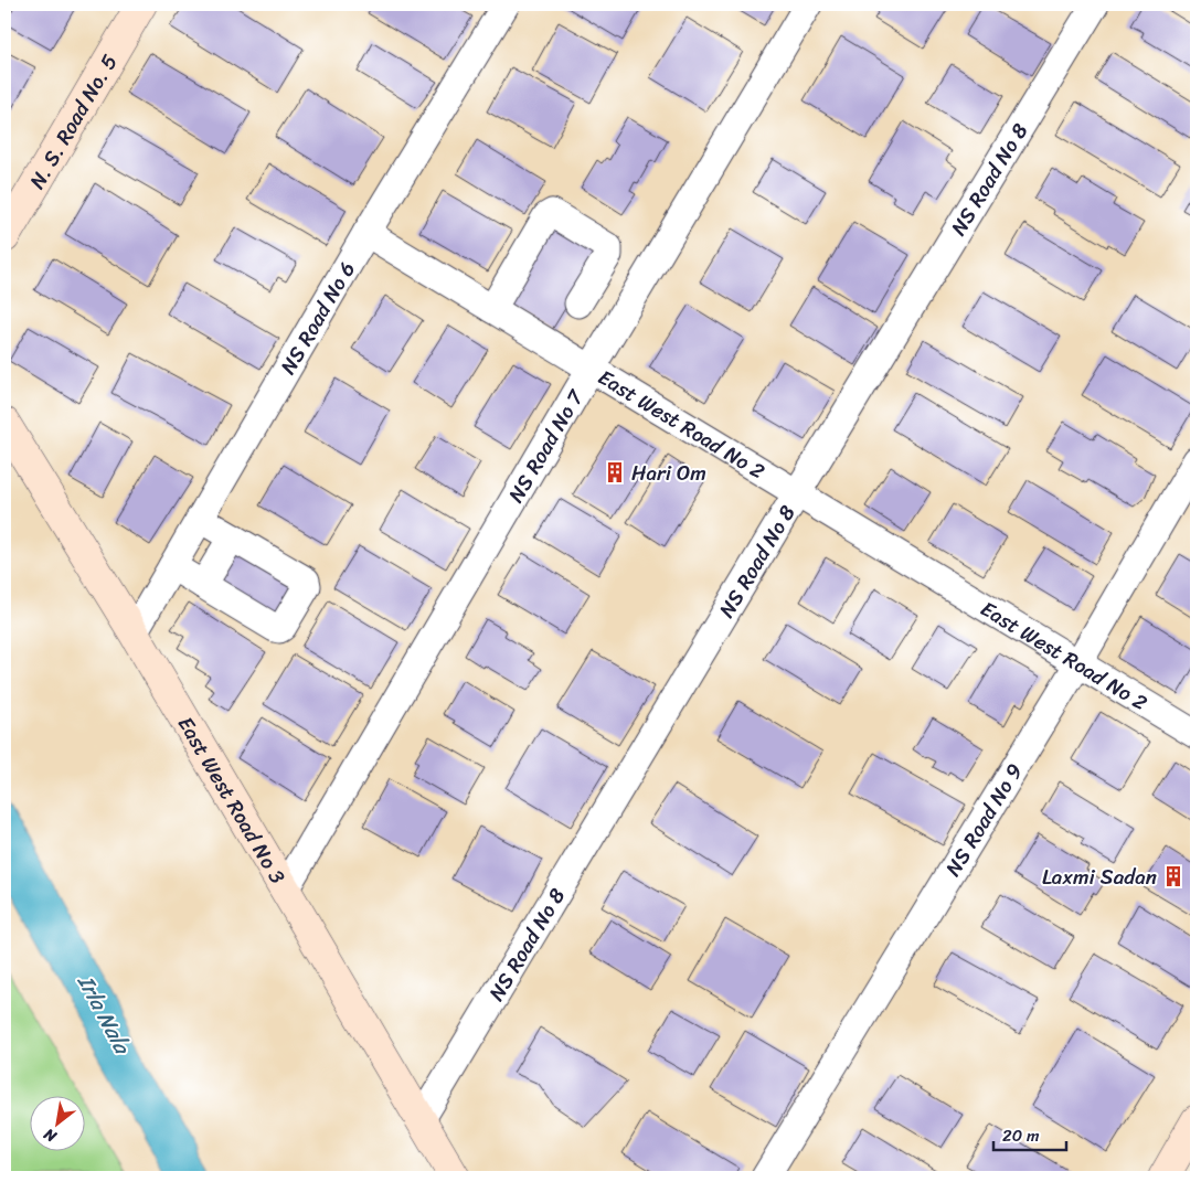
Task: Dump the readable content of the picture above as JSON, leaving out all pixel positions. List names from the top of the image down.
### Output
{
  "streets": {
    "street": [
      "N. S. Road No. 5",
      "NS Road No 8",
      "NS Road No 6",
      "East West Road No 2",
      "NS Road No 7",
      "East West Road No 3",
      "NS Road No 9"
    ]
  },
  "crossings": [
    ["NS Road No 8", "East West Road No 2"],
    ["NS Road No 8", "East West Road No 3"],
    ["NS Road No 6", "East West Road No 2"],
    ["NS Road No 6", "East West Road No 3"],
    ["East West Road No 2", "NS Road No 7"],
    ["East West Road No 2", "NS Road No 9"],
    ["NS Road No 7", "East West Road No 3"]
  ],
  "water": ["Irla Nala"],
  "places": {
    "building": ["Hari Om", "Laxmi Sadan"]
  },
  "scale_bar": "20 m",
  "north": "bottom left"
}
